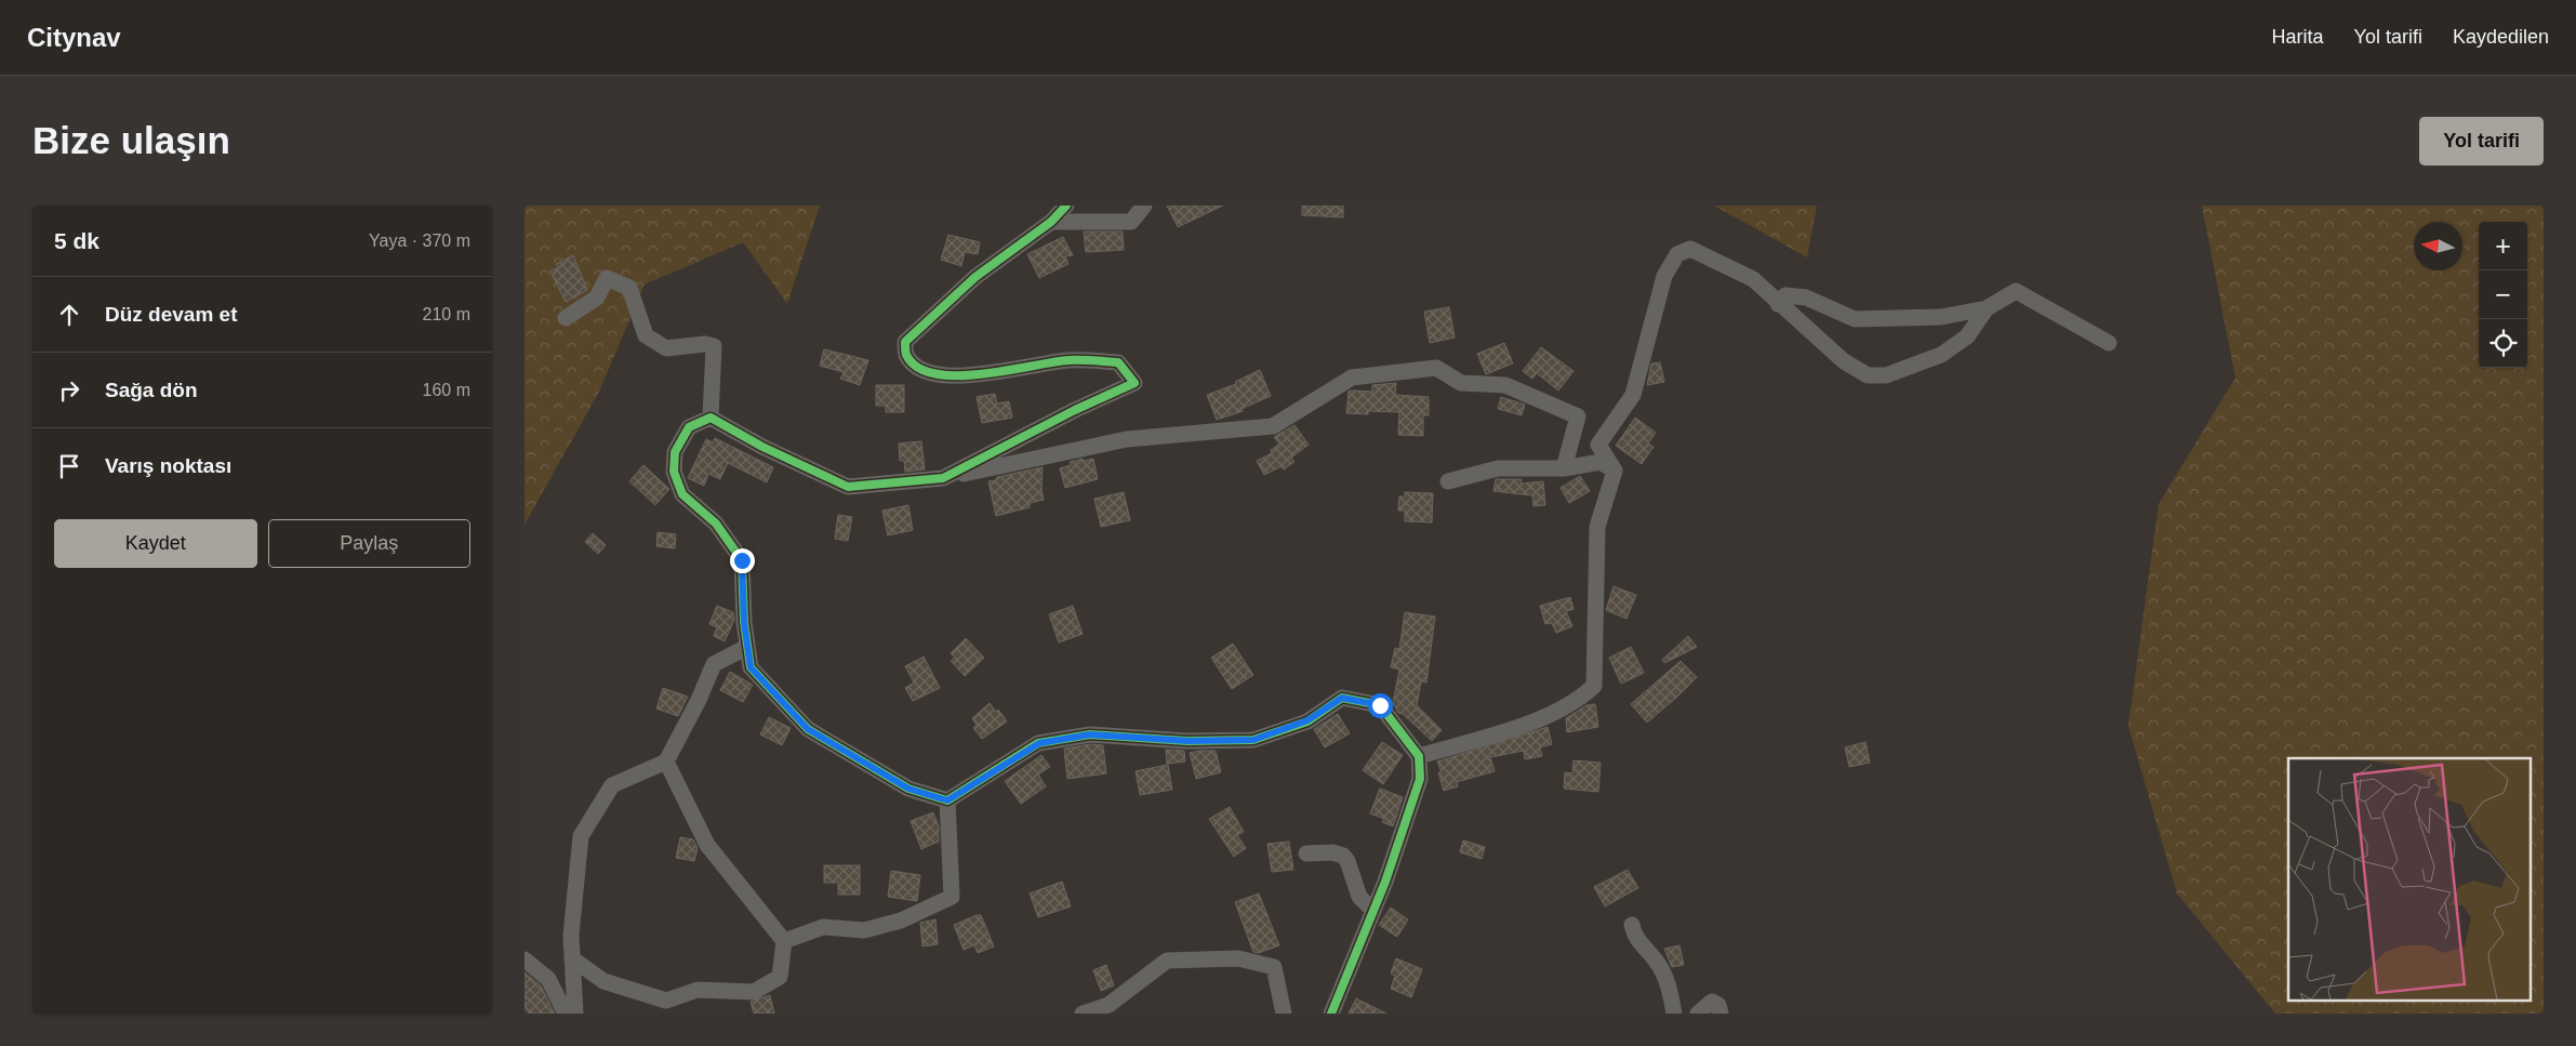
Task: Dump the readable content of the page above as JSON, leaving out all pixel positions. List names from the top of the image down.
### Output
{
  "north": "left",
  "page": {
    "header": "Citynav",
    "nav": ["Harita", "Yol tarifi", "Kaydedilen"],
    "buttons": [
      "Yol tarifi",
      ["Kaydet", "Paylaş"]
    ],
    "title": "Bize ulaşın",
    "heading": ["5 dk", "Yaya · 370 m"],
    "map_buttons": ["+", "−"],
    "list": [
      ["Düz devam et", "210 m"],
      ["Sağa dön", "160 m"],
      "Varış noktası"
    ]
  }
}
